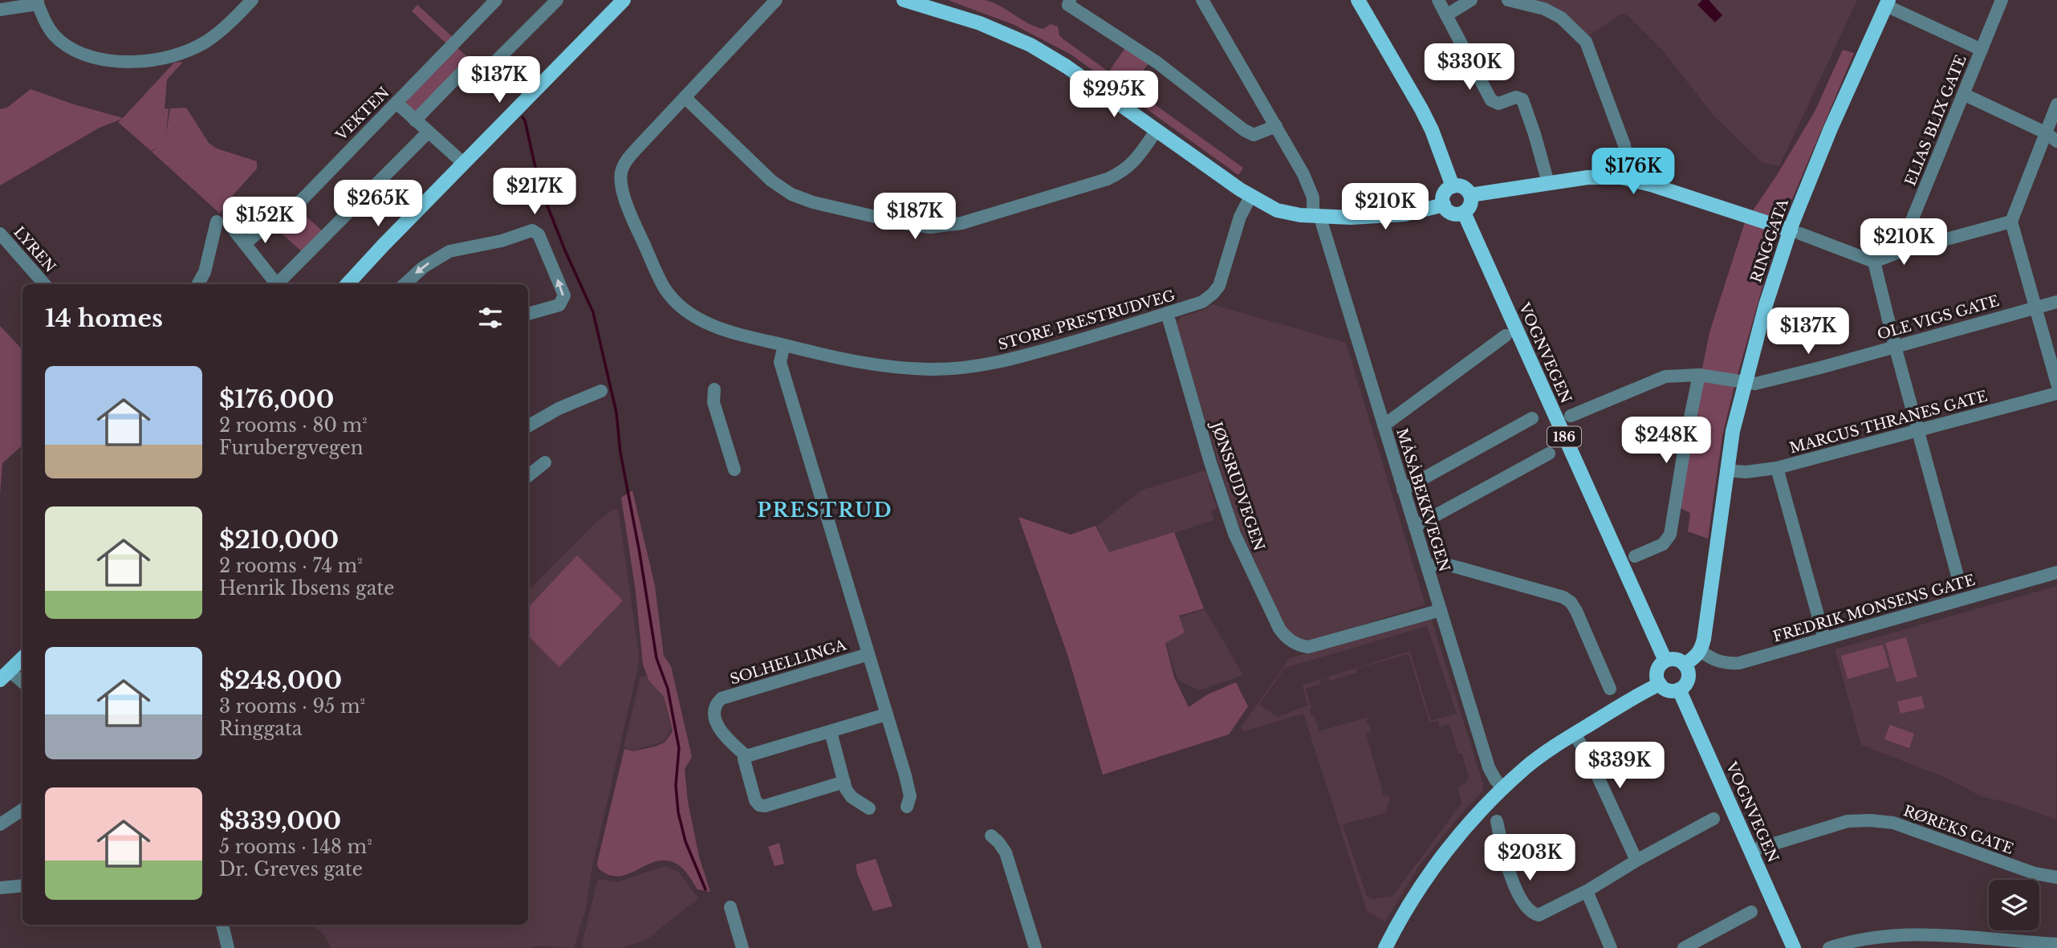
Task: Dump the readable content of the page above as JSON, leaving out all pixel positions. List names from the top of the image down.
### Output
{
  "streets": {
    "main road": ["RINGGATA", "VOGNVEGEN", "186"],
    "street": [
      "VEKTEN",
      "ELIAS BLIX GATE",
      "LYREN",
      "OLE VIGS GATE",
      "STORE PRESTRUDVEG",
      "MARCUS THRANES GATE",
      "JØNSRUDVEGEN",
      "MÅSÅBEKKVEGEN",
      "FREDRIK MONSENS GATE",
      "SOLHELLINGA",
      "RØREKS GATE"
    ]
  },
  "crossings": [
    ["RINGGATA", "OLE VIGS GATE"],
    ["RINGGATA", "MARCUS THRANES GATE"],
    ["RINGGATA", "FREDRIK MONSENS GATE"],
    ["STORE PRESTRUDVEG", "JØNSRUDVEGEN"],
    ["STORE PRESTRUDVEG", "SOLHELLINGA"],
    ["VOGNVEGEN", "RØREKS GATE"],
    ["JØNSRUDVEGEN", "MÅSÅBEKKVEGEN"]
  ],
  "districts": ["PRESTRUD"],
  "page": {
    "price": [
      "$330K",
      "$137K",
      "$295K",
      "$176K",
      "$217K",
      "$265K",
      "$210K",
      "$187K",
      "$152K",
      "$210K",
      "$137K",
      "$248K",
      "$339K",
      "$203K"
    ],
    "heading": "14 homes",
    "list": [
      {
        "name": "$176,000",
        "note": "2 rooms · 80 m² · Furubergvegen"
      },
      {
        "name": "$210,000",
        "note": "2 rooms · 74 m² · Henrik Ibsens gate"
      },
      {
        "name": "$248,000",
        "note": "3 rooms · 95 m² · Ringgata"
      },
      {
        "name": "$339,000",
        "note": "5 rooms · 148 m² · Dr. Greves gate"
      }
    ]
  }
}
